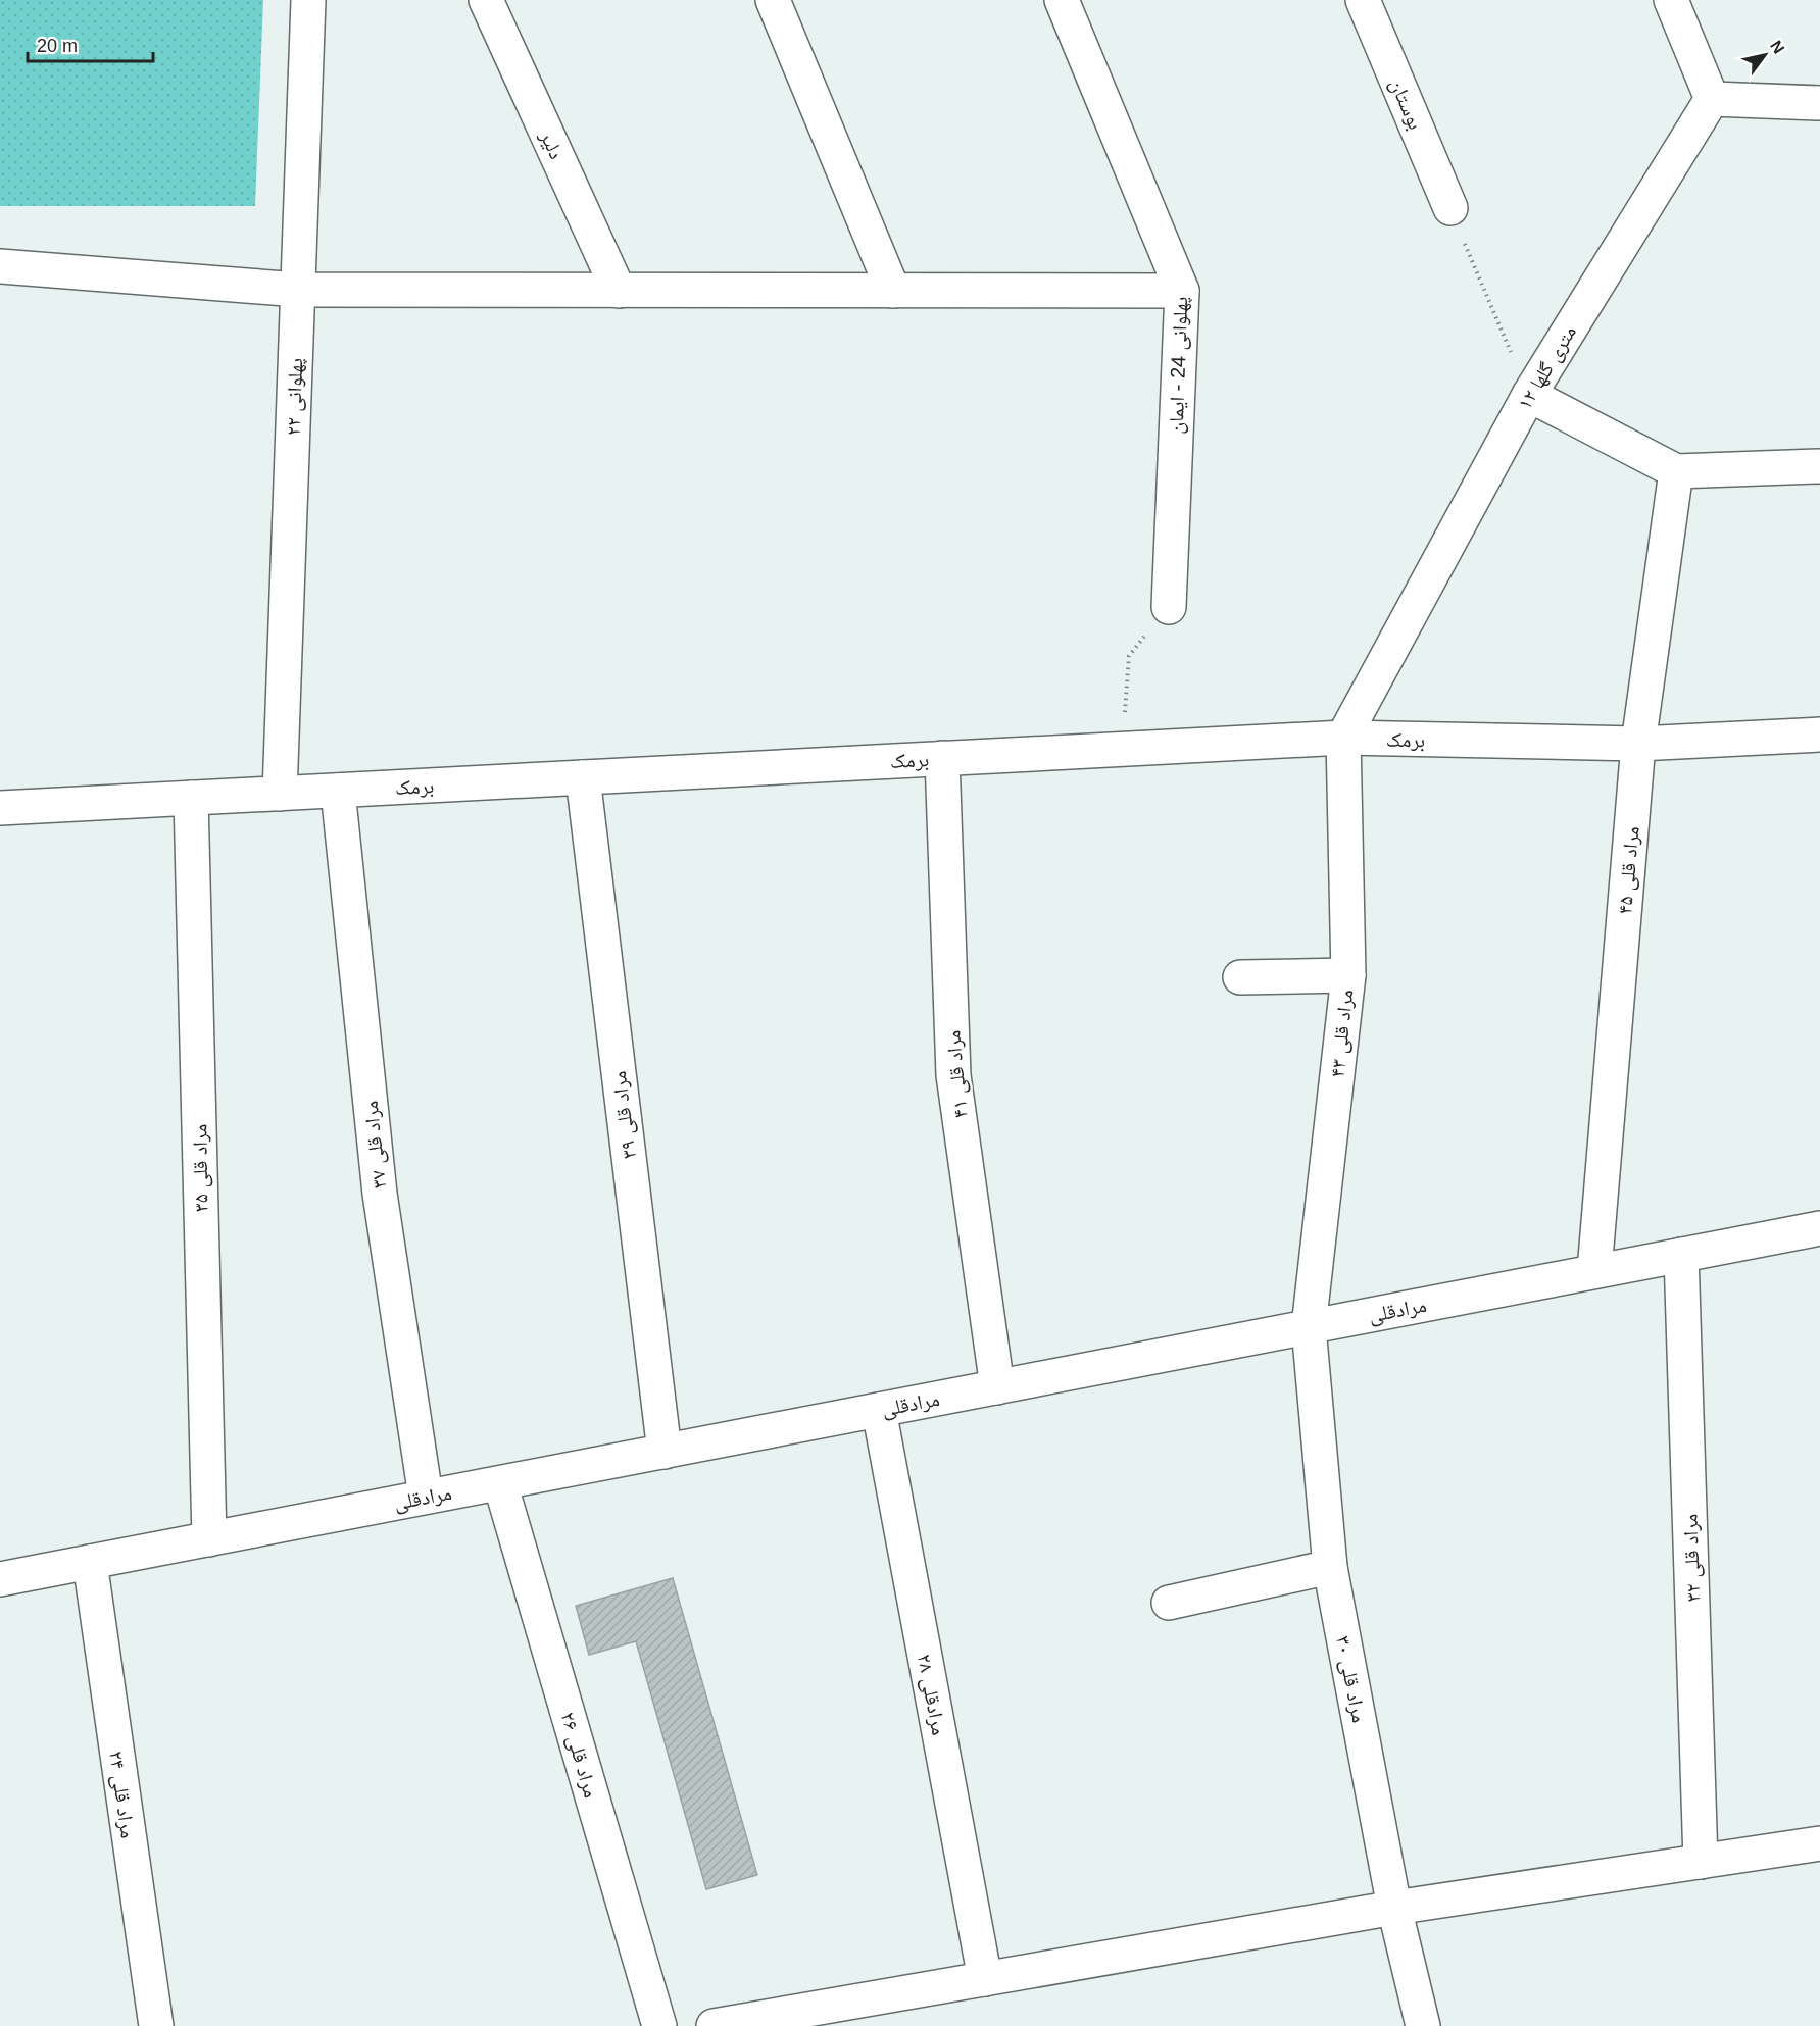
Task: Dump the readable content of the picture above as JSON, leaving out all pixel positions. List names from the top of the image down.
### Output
{
  "streets": {
    "street": [
      "بوستان",
      "دلیر",
      "پهلوانی 24 - ایمان",
      "۱۲ متری گلها",
      "پهلوانی ۲۲",
      "برمک",
      "مراد قلی ۴۵",
      "مراد قلی ۴۳",
      "مراد قلی ۴۱",
      "مراد قلی ۳۹",
      "مراد قلی ۳۷",
      "مراد قلی ۳۵",
      "مرادقلی",
      "مراد قلی ۳۲",
      "مراد قلی ۳۰",
      "مرادقلی ۲۸",
      "مراد قلی ۲۶",
      "مراد قلی ۲۴"
    ]
  },
  "crossings": [
    ["۱۲ متری گلها", "برمک"],
    ["۱۲ متری گلها", "مراد قلی ۴۳"],
    ["پهلوانی ۲۲", "برمک"],
    ["برمک", "مراد قلی ۴۵"],
    ["برمک", "مراد قلی ۴۳"],
    ["برمک", "مراد قلی ۴۱"],
    ["برمک", "مراد قلی ۳۹"],
    ["برمک", "مراد قلی ۳۷"],
    ["برمک", "مراد قلی ۳۵"],
    ["مراد قلی ۴۵", "مرادقلی"],
    ["مراد قلی ۴۳", "مرادقلی"],
    ["مراد قلی ۴۳", "مراد قلی ۳۰"],
    ["مراد قلی ۴۱", "مرادقلی"],
    ["مراد قلی ۳۹", "مرادقلی"],
    ["مراد قلی ۳۷", "مرادقلی"],
    ["مراد قلی ۳۵", "مرادقلی"],
    ["مرادقلی", "مراد قلی ۳۲"],
    ["مرادقلی", "مراد قلی ۳۰"],
    ["مرادقلی", "مرادقلی ۲۸"],
    ["مرادقلی", "مراد قلی ۲۶"],
    ["مرادقلی", "مراد قلی ۲۴"]
  ],
  "scale_bar": "20 m",
  "north": "top right"
}
